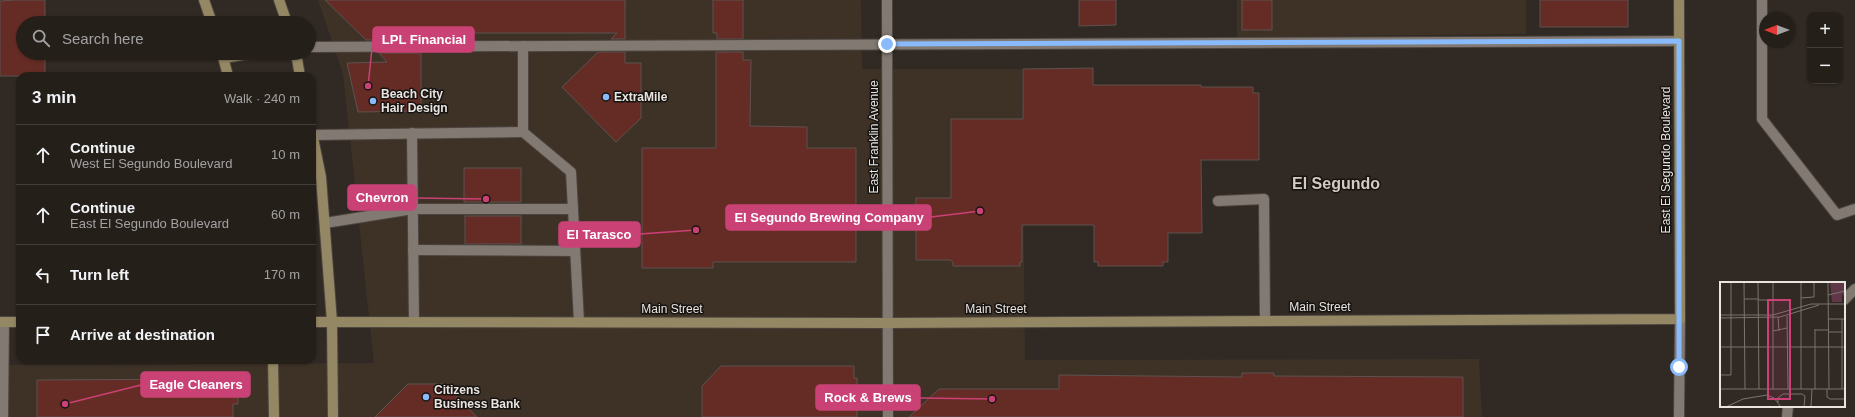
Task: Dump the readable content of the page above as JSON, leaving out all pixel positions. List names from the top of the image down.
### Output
{
  "streets": {
    "main road": ["East El Segundo Boulevard", "Main Street"],
    "street": ["East Franklin Avenue"]
  },
  "crossings": [
    ["East Franklin Avenue", "Main Street"],
    ["East El Segundo Boulevard", "Main Street"]
  ],
  "districts": ["El Segundo"],
  "places": [
    "LPL Financial",
    "ExtraMile",
    "Beach City Hair Design",
    "Chevron",
    "El Segundo Brewing Company",
    "El Tarasco",
    "Citizens Business Bank",
    "Rock & Brews",
    "Eagle Cleaners"
  ],
  "north": "left",
  "page": {
    "map_buttons": ["+", "−"],
    "search": "Search here",
    "heading": ["3 min", "Walk · 240 m"],
    "list": [
      ["Continue", "West El Segundo Boulevard", "10 m"],
      ["Continue", "East El Segundo Boulevard", "60 m"],
      ["Turn left", "170 m"],
      "Arrive at destination"
    ]
  }
}
